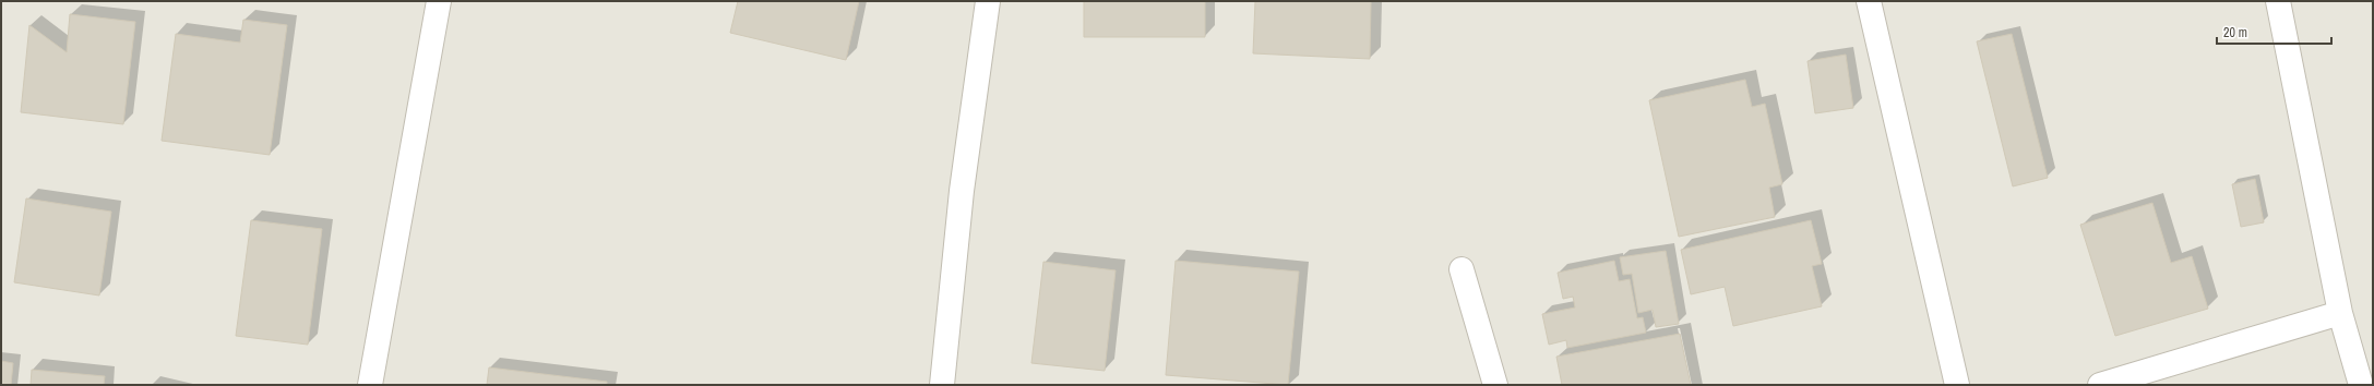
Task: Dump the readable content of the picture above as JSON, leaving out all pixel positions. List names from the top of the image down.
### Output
{
  "scale_bar": "20 m"
}
